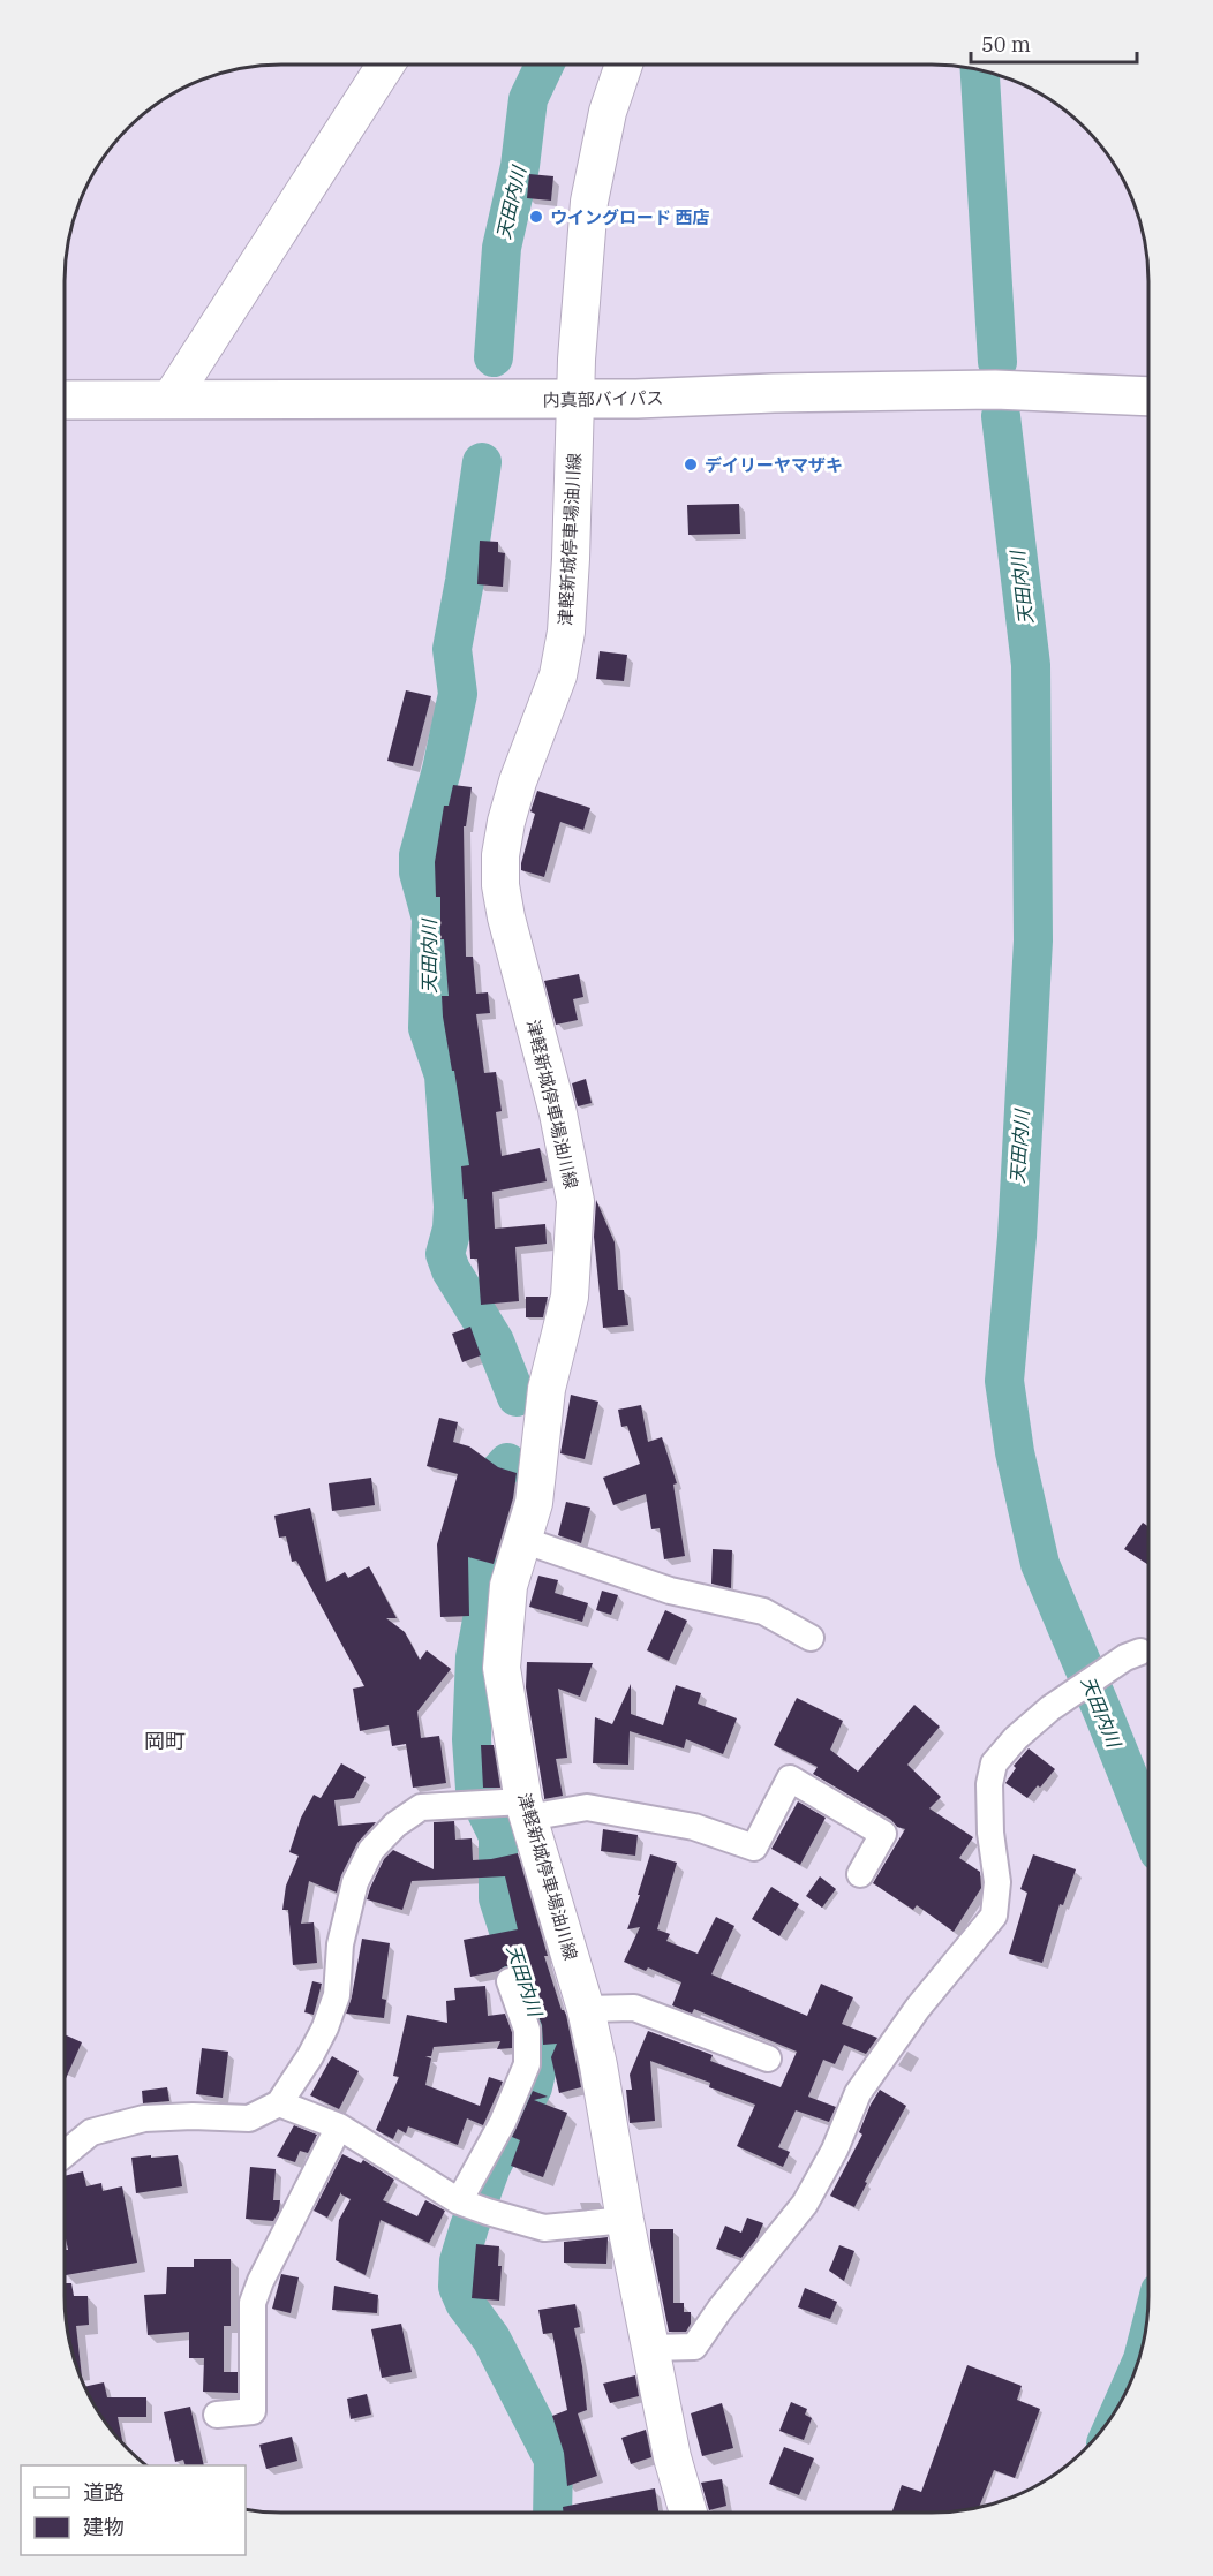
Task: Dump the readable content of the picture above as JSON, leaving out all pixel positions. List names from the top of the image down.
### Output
{
  "streets": {
    "highway": ["内真部バイパス"],
    "main road": ["津軽新城停車場油川線"]
  },
  "crossings": [
    ["内真部バイパス", "津軽新城停車場油川線"]
  ],
  "districts": ["岡町"],
  "water": ["天田内川"],
  "places": ["ウイングロード 西店", "デイリーヤマザキ"],
  "legend": ["道路", "建物"],
  "scale_bar": "50 m"
}
